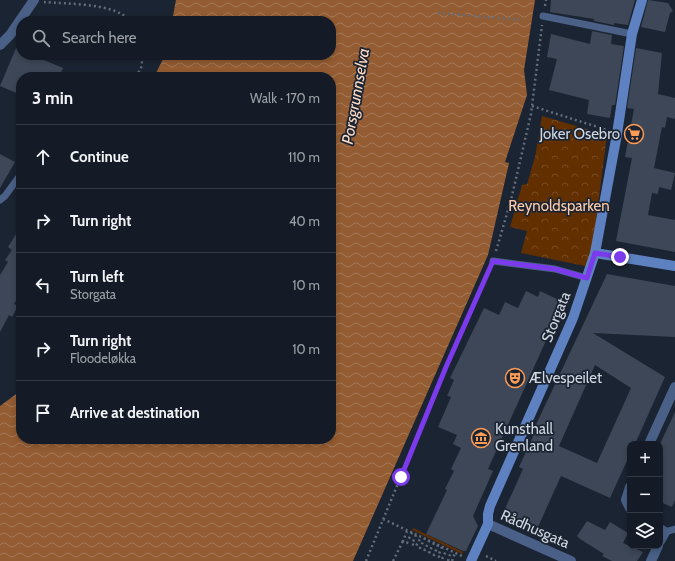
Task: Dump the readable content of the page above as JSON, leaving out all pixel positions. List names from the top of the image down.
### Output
{
  "streets": {
    "street": ["Storgata", "Rådhusgata"]
  },
  "crossings": [
    ["Storgata", "Rådhusgata"]
  ],
  "water": ["Porsgrunnselva"],
  "parks": ["Reynoldsparken"],
  "places": {
    "supermarket": ["Joker Osebro"],
    "theatre": ["Ælvespeilet"],
    "museum": ["Kunsthall Grenland"]
  },
  "page": {
    "search": "Search here",
    "heading": ["3 min", "Walk · 170 m"],
    "list": [
      ["Continue", "110 m"],
      ["Turn right", "40 m"],
      ["Turn left", "Storgata", "10 m"],
      ["Turn right", "Floodeløkka", "10 m"],
      "Arrive at destination"
    ],
    "map_buttons": ["+", "−"]
  }
}
